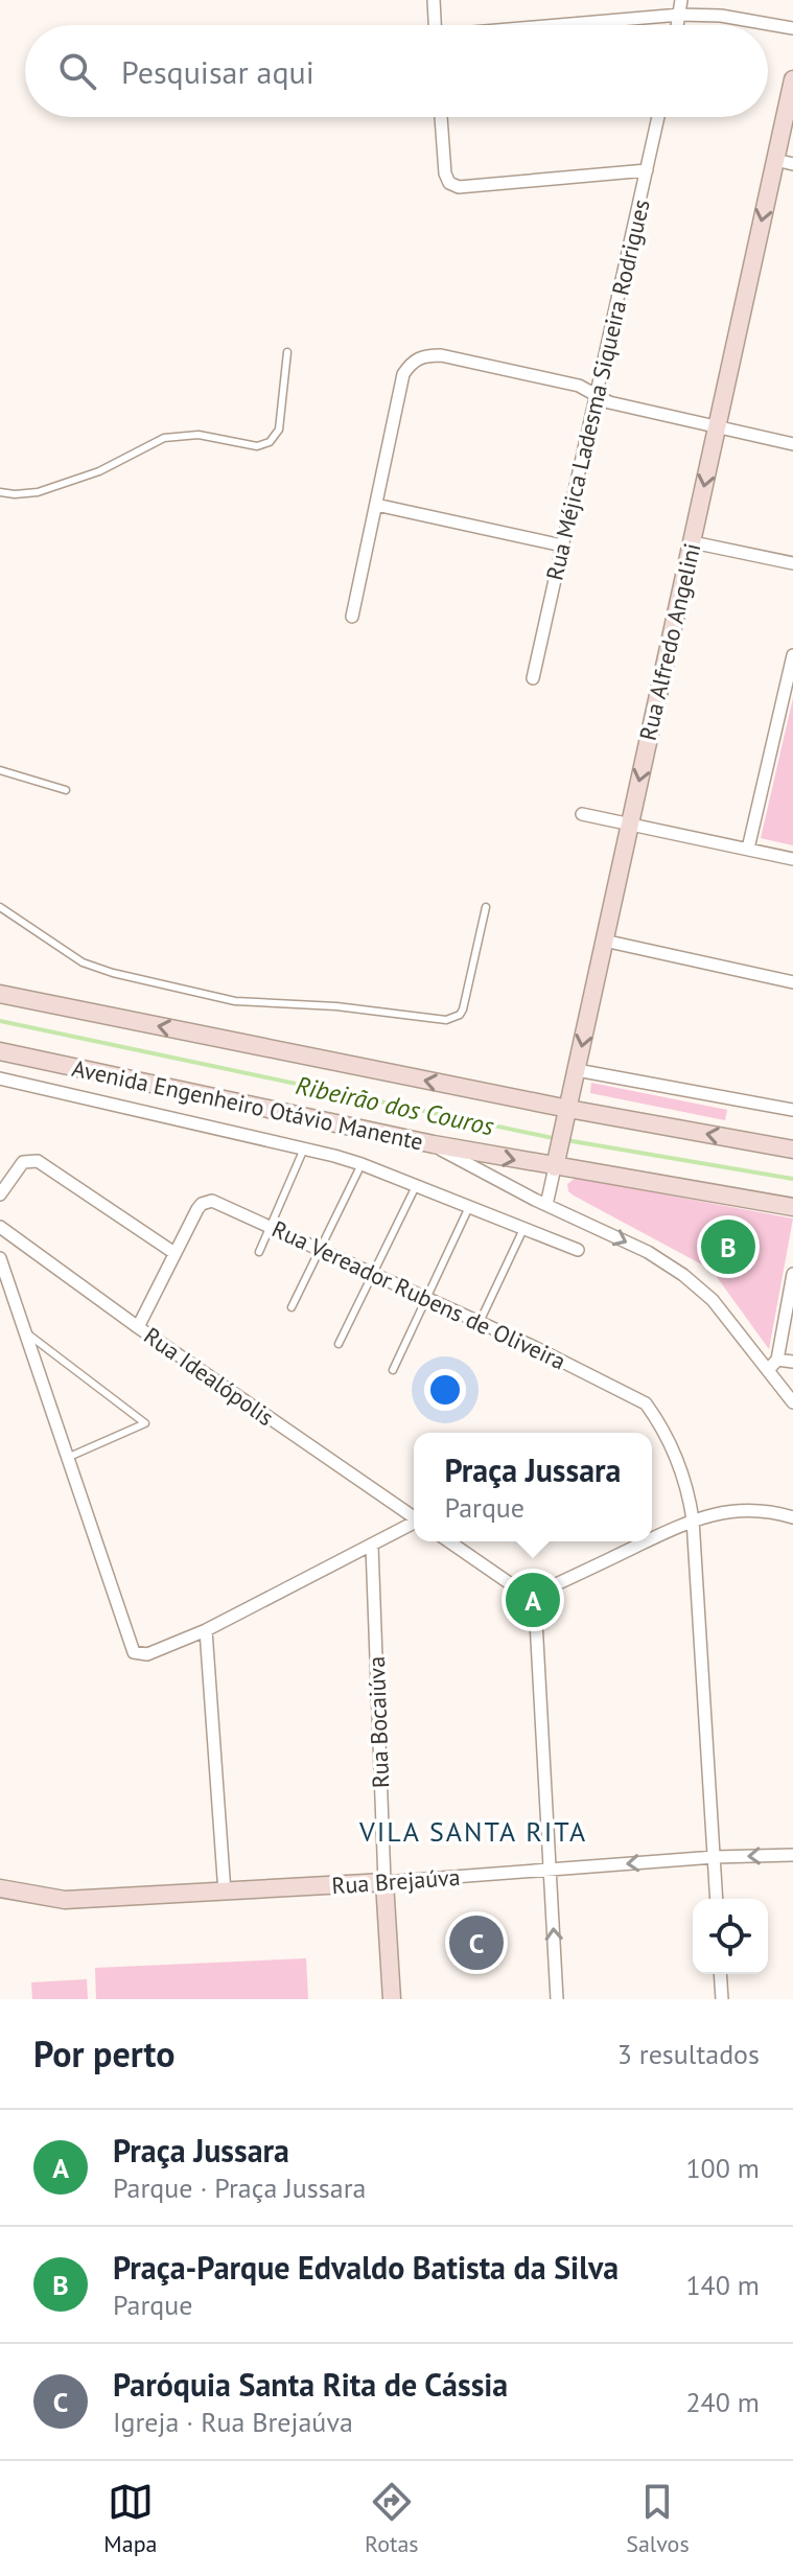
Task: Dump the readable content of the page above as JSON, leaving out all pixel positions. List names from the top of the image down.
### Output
{
  "streets": {
    "main road": [
      "Rua Alfredo Angelini",
      "Avenida Engenheiro Otávio Manente",
      "Rua Bocaiúva",
      "Rua Brejaúva"
    ],
    "street": ["Rua Méjica Ladesma Siqueira Rodrigues", "Rua Vereador Rubens de Oliveira", "Rua Idealópolis"]
  },
  "crossings": [
    ["Rua Alfredo Angelini", "Avenida Engenheiro Otávio Manente"],
    ["Rua Vereador Rubens de Oliveira", "Rua Idealópolis"],
    ["Rua Vereador Rubens de Oliveira", "Rua Brejaúva"],
    ["Rua Bocaiúva", "Rua Brejaúva"]
  ],
  "one_way": ["Rua Alfredo Angelini"],
  "districts": ["VILA SANTA RITA"],
  "water": ["Ribeirão dos Couros"],
  "page": {
    "search": "Pesquisar aqui",
    "pins": ["B", "A", "C"],
    "popup": ["Praça Jussara", "Parque"],
    "heading": ["Por perto", "3 resultados"],
    "list": [
      {
        "mark": "A",
        "name": "Praça Jussara",
        "note": "Parque · Praça Jussara",
        "value": "100 m"
      },
      {
        "mark": "B",
        "name": "Praça-Parque Edvaldo Batista da Silva",
        "note": "Parque",
        "value": "140 m"
      },
      {
        "mark": "C",
        "name": "Paróquia Santa Rita de Cássia",
        "note": "Igreja · Rua Brejaúva",
        "value": "240 m"
      }
    ],
    "nav": ["Mapa", "Rotas", "Salvos"]
  }
}
